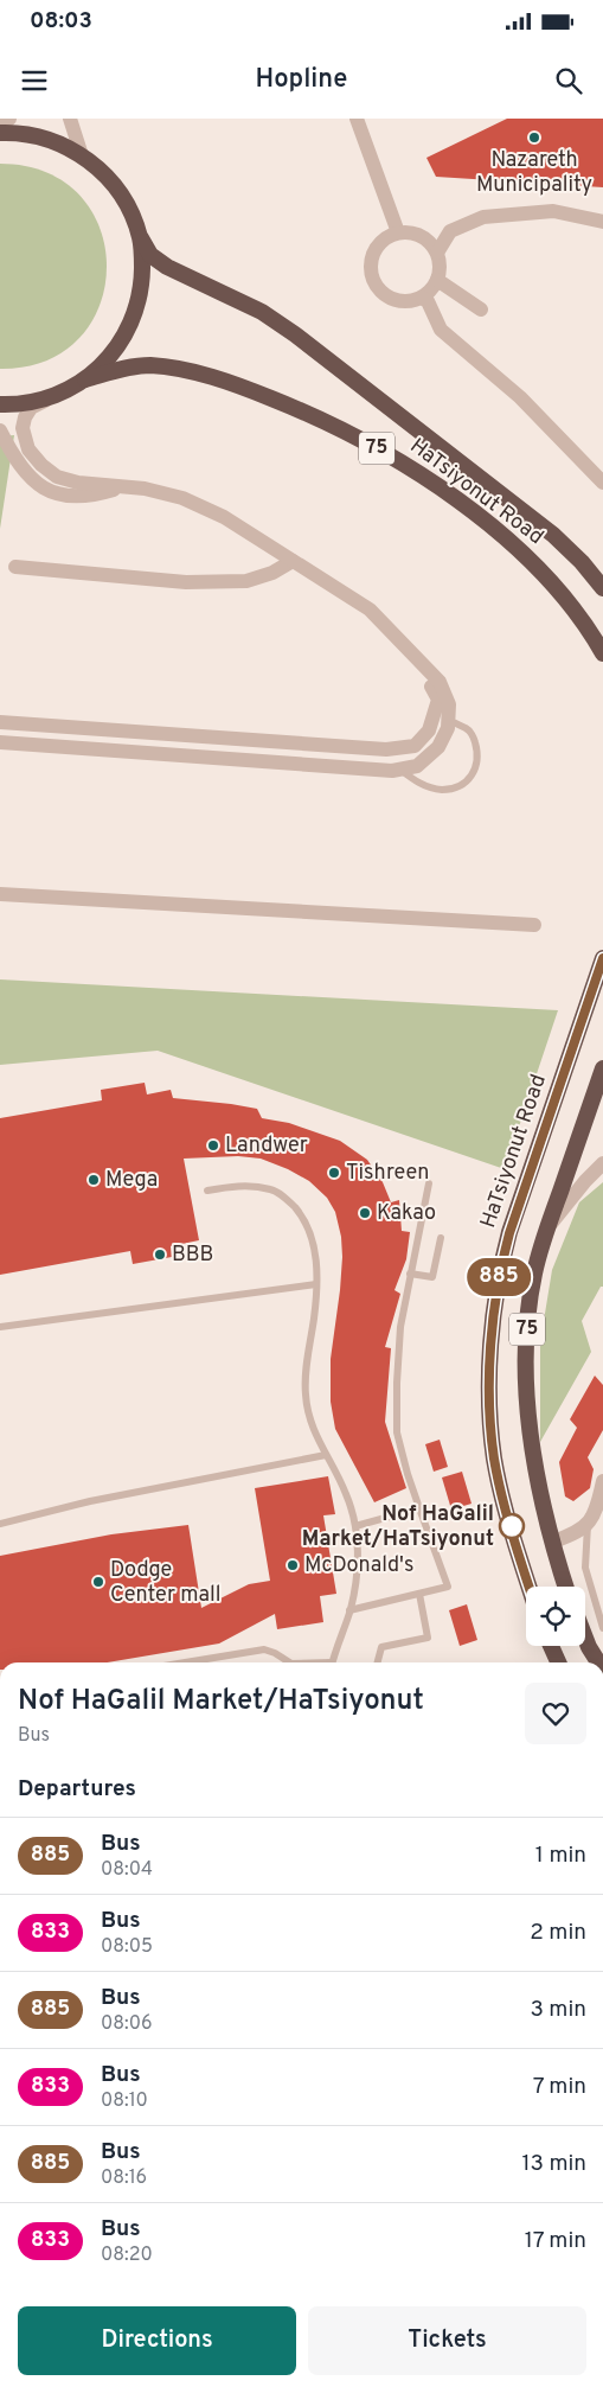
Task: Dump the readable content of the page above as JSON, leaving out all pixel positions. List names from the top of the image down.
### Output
{
  "streets": {
    "highway": ["75", "HaTsiyonut Road"]
  },
  "crossings": [
    ["75", "HaTsiyonut Road"]
  ],
  "places": [
    "Nazareth Municipality",
    "Landwer",
    "Tishreen",
    "Mega",
    "Kakao",
    "BBB",
    "Nof HaGalil Market/HaTsiyonut",
    "McDonald's",
    "Dodge Center mall"
  ],
  "lines": ["bus line 885"],
  "page": {
    "status": "08:03",
    "header": "Hopline",
    "on_map": "885",
    "heading": [
      ["Nof HaGalil Market/HaTsiyonut", "Bus"],
      "Departures"
    ],
    "list": [
      {
        "mark": "885",
        "name": "Bus",
        "note": "08:04",
        "value": "1 min"
      },
      {
        "mark": "833",
        "name": "Bus",
        "note": "08:05",
        "value": "2 min"
      },
      {
        "mark": "885",
        "name": "Bus",
        "note": "08:06",
        "value": "3 min"
      },
      {
        "mark": "833",
        "name": "Bus",
        "note": "08:10",
        "value": "7 min"
      },
      {
        "mark": "885",
        "name": "Bus",
        "note": "08:16",
        "value": "13 min"
      },
      {
        "mark": "833",
        "name": "Bus",
        "note": "08:20",
        "value": "17 min"
      }
    ],
    "buttons": ["Directions", "Tickets"]
  }
}
